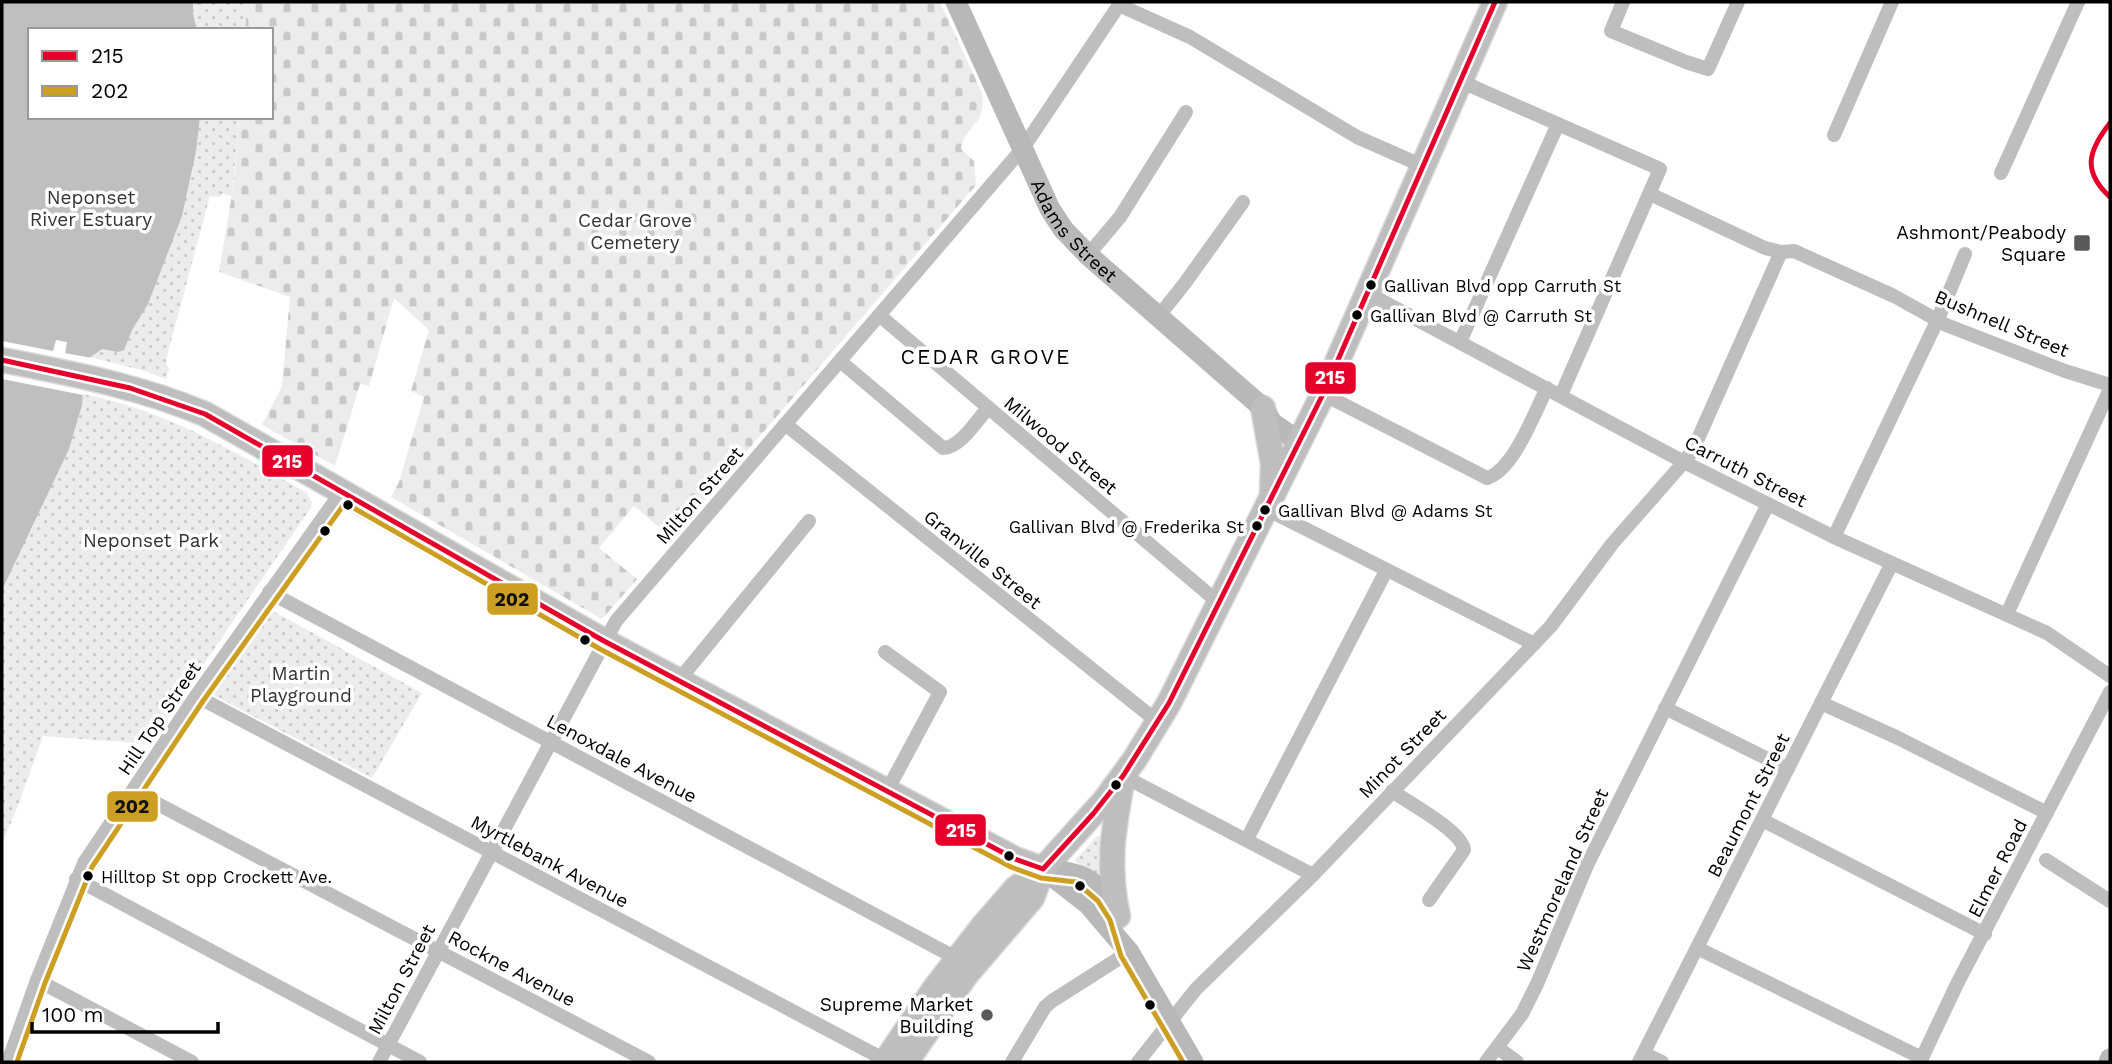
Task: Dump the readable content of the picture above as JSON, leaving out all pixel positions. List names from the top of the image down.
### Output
{
  "streets": {
    "main road": ["Adams Street"],
    "street": [
      "Bushnell Street",
      "Milwood Street",
      "Carruth Street",
      "Milton Street",
      "Granville Street",
      "Hill Top Street",
      "Minot Street",
      "Lenoxdale Avenue",
      "Beaumont Street",
      "Myrtlebank Avenue",
      "Elmer Road",
      "Westmoreland Street",
      "Rockne Avenue"
    ]
  },
  "crossings": [
    ["Adams Street", "Milton Street"],
    ["Bushnell Street", "Minot Street"],
    ["Milwood Street", "Milton Street"],
    ["Carruth Street", "Minot Street"],
    ["Carruth Street", "Beaumont Street"],
    ["Carruth Street", "Westmoreland Street"],
    ["Milton Street", "Granville Street"],
    ["Milton Street", "Lenoxdale Avenue"],
    ["Milton Street", "Myrtlebank Avenue"],
    ["Milton Street", "Rockne Avenue"],
    ["Hill Top Street", "Lenoxdale Avenue"],
    ["Hill Top Street", "Myrtlebank Avenue"],
    ["Hill Top Street", "Rockne Avenue"]
  ],
  "districts": ["CEDAR GROVE"],
  "parks": [
    "Neponset River Estuary",
    "Cedar Grove Cemetery",
    "Neponset Park",
    "Martin Playground"
  ],
  "places": {
    "transit": ["Ashmont/Peabody Square"],
    "other": [
      "Gallivan Blvd opp Carruth St",
      "Gallivan Blvd @ Carruth St",
      "Gallivan Blvd @ Adams St",
      "Gallivan Blvd @ Frederika St",
      "Hilltop St opp Crockett Ave.",
      "Supreme Market Building"
    ]
  },
  "lines": ["transit line 215", "transit line 202"],
  "legend": ["215", "202"],
  "scale_bar": "100 m"
}
